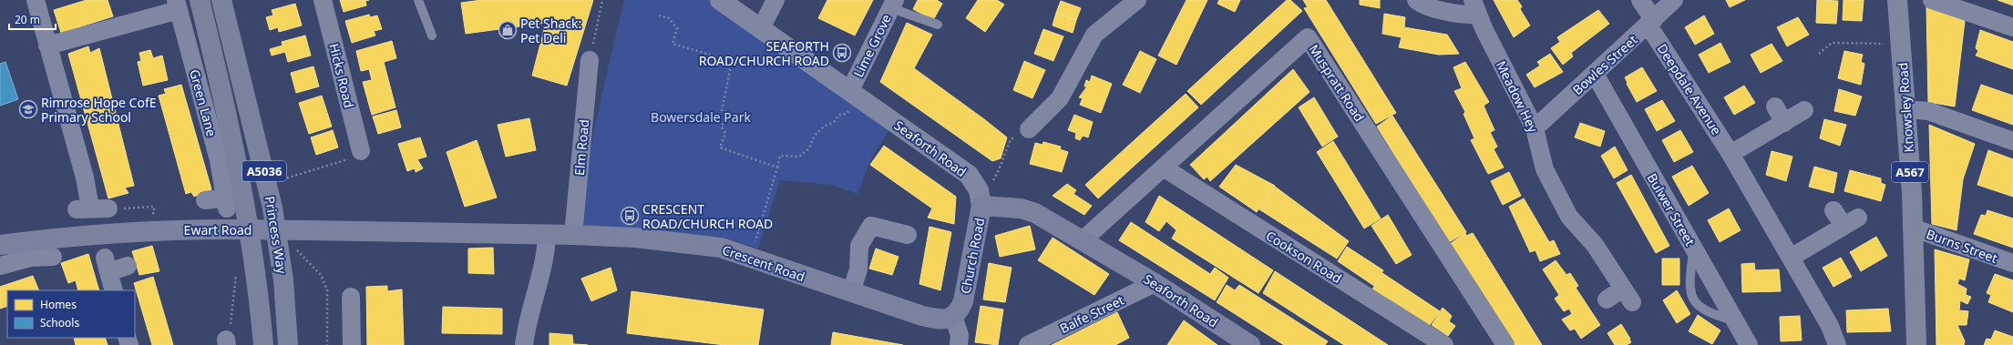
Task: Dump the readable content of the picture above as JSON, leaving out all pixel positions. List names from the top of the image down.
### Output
{
  "streets": {
    "highway": ["A5036", "Princess Way"],
    "main road": [
      "Knowsley Road",
      "Seaforth Road",
      "A567",
      "Ewart Road",
      "Church Road",
      "Crescent Road"
    ],
    "street": [
      "Lime Grove",
      "Bowles Street",
      "Hicks Road",
      "Muspratt Road",
      "Deepdale Avenue",
      "Meadow Hey",
      "Green Lane",
      "Elm Road",
      "Bulwer Street",
      "Burns Street",
      "Cookson Road",
      "Balfe Street"
    ]
  },
  "crossings": [
    ["Lime Grove", "Seaforth Road"],
    ["Bowles Street", "Deepdale Avenue"],
    ["Bowles Street", "Meadow Hey"],
    ["Bowles Street", "Bulwer Street"],
    ["Muspratt Road", "Seaforth Road"],
    ["Muspratt Road", "Cookson Road"],
    ["Knowsley Road", "Burns Street"],
    ["Elm Road", "Crescent Road"],
    ["Seaforth Road", "Church Road"],
    ["Seaforth Road", "Balfe Street"],
    ["Ewart Road", "Crescent Road"],
    ["Church Road", "Crescent Road"]
  ],
  "parks": ["Bowersdale Park"],
  "places": {
    "shop": ["Pet Shack: Pet Deli"],
    "bus stop": ["SEAFORTH ROAD/CHURCH ROAD", "CRESCENT ROAD/CHURCH ROAD"],
    "school or university": ["Rimrose Hope CofE Primary School"]
  },
  "legend": ["Homes", "Schools"],
  "scale_bar": "20 m"
}
